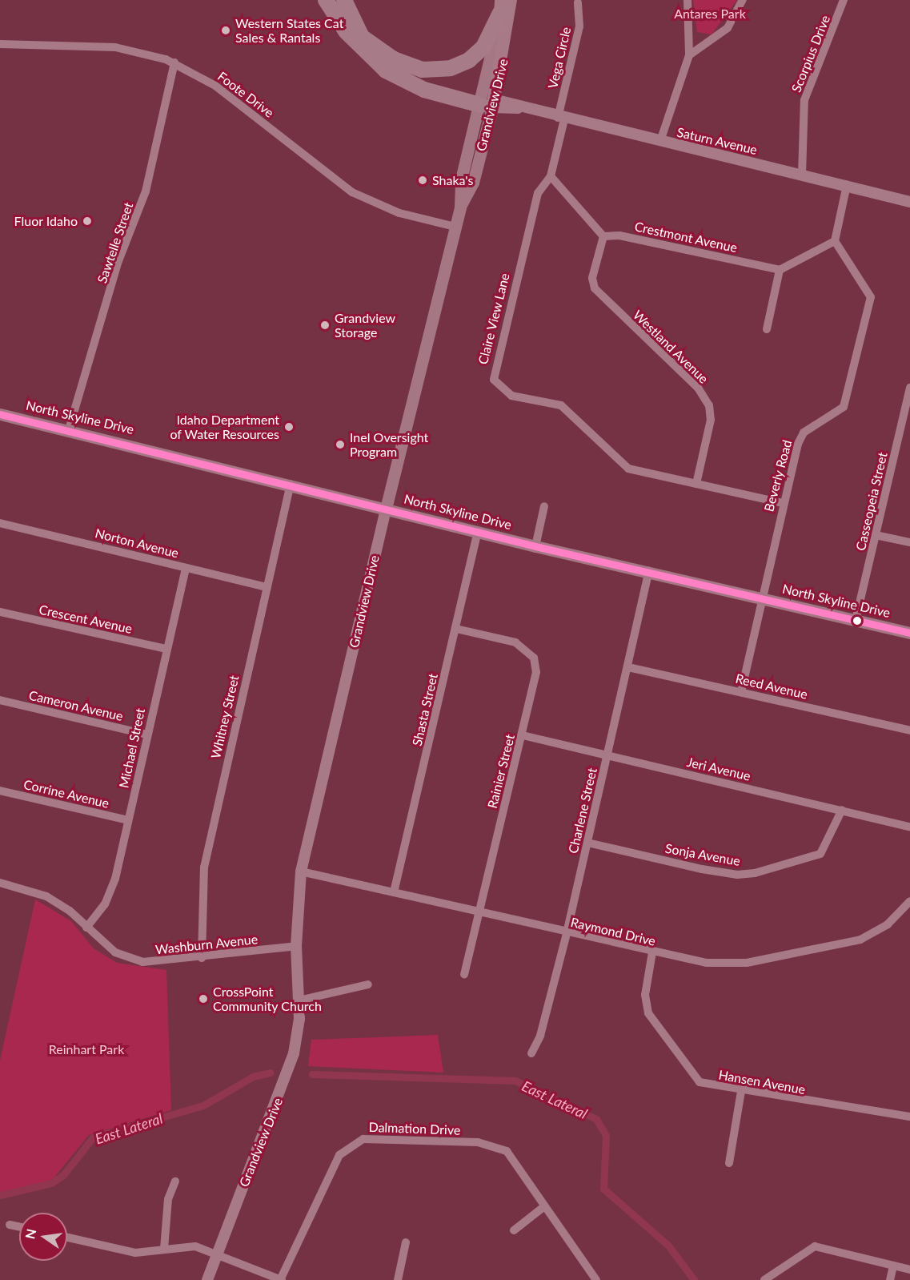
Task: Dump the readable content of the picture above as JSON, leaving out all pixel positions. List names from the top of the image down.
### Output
{
  "streets": {
    "highway": ["Grandview Drive"],
    "main road": ["North Skyline Drive"],
    "street": [
      "Scorpius Drive",
      "Vega Circle",
      "Foote Drive",
      "Saturn Avenue",
      "Crestmont Avenue",
      "Sawtelle Street",
      "Claire View Lane",
      "Westland Avenue",
      "Beverly Road",
      "Casseopeia Street",
      "Norton Avenue",
      "Crescent Avenue",
      "Reed Avenue",
      "Cameron Avenue",
      "Shasta Street",
      "Whitney Street",
      "Michael Street",
      "Jeri Avenue",
      "Rainier Street",
      "Corrine Avenue",
      "Charlene Street",
      "Sonja Avenue",
      "Raymond Drive",
      "Washburn Avenue",
      "Hansen Avenue",
      "Dalmation Drive"
    ]
  },
  "crossings": [
    ["Scorpius Drive", "Saturn Avenue"],
    ["Vega Circle", "Saturn Avenue"],
    ["Vega Circle", "Claire View Lane"],
    ["Foote Drive", "Grandview Drive"],
    ["Foote Drive", "Sawtelle Street"],
    ["Grandview Drive", "Saturn Avenue"],
    ["Grandview Drive", "North Skyline Drive"],
    ["Grandview Drive", "Raymond Drive"],
    ["Grandview Drive", "Washburn Avenue"],
    ["Saturn Avenue", "Claire View Lane"],
    ["Crestmont Avenue", "Westland Avenue"],
    ["Sawtelle Street", "North Skyline Drive"],
    ["Claire View Lane", "Westland Avenue"],
    ["Claire View Lane", "Beverly Road"],
    ["North Skyline Drive", "Beverly Road"],
    ["North Skyline Drive", "Casseopeia Street"],
    ["North Skyline Drive", "Shasta Street"],
    ["North Skyline Drive", "Whitney Street"],
    ["North Skyline Drive", "Charlene Street"],
    ["Beverly Road", "Reed Avenue"],
    ["Norton Avenue", "Whitney Street"],
    ["Norton Avenue", "Michael Street"],
    ["Crescent Avenue", "Michael Street"],
    ["Reed Avenue", "Charlene Street"],
    ["Cameron Avenue", "Michael Street"],
    ["Shasta Street", "Rainier Street"],
    ["Shasta Street", "Raymond Drive"],
    ["Whitney Street", "Washburn Avenue"],
    ["Michael Street", "Corrine Avenue"],
    ["Michael Street", "Washburn Avenue"],
    ["Jeri Avenue", "Rainier Street"],
    ["Jeri Avenue", "Charlene Street"],
    ["Jeri Avenue", "Sonja Avenue"],
    ["Rainier Street", "Raymond Drive"],
    ["Charlene Street", "Sonja Avenue"],
    ["Charlene Street", "Raymond Drive"],
    ["Raymond Drive", "Hansen Avenue"]
  ],
  "water": ["East Lateral"],
  "parks": ["Antares Park", "Reinhart Park"],
  "places": [
    "Western States Cat Sales & Rantals",
    "Shaka's",
    "Fluor Idaho",
    "Grandview Storage",
    "Idaho Department of Water Resources",
    "Inel Oversight Program",
    "CrossPoint Community Church"
  ],
  "north": "left"
}
